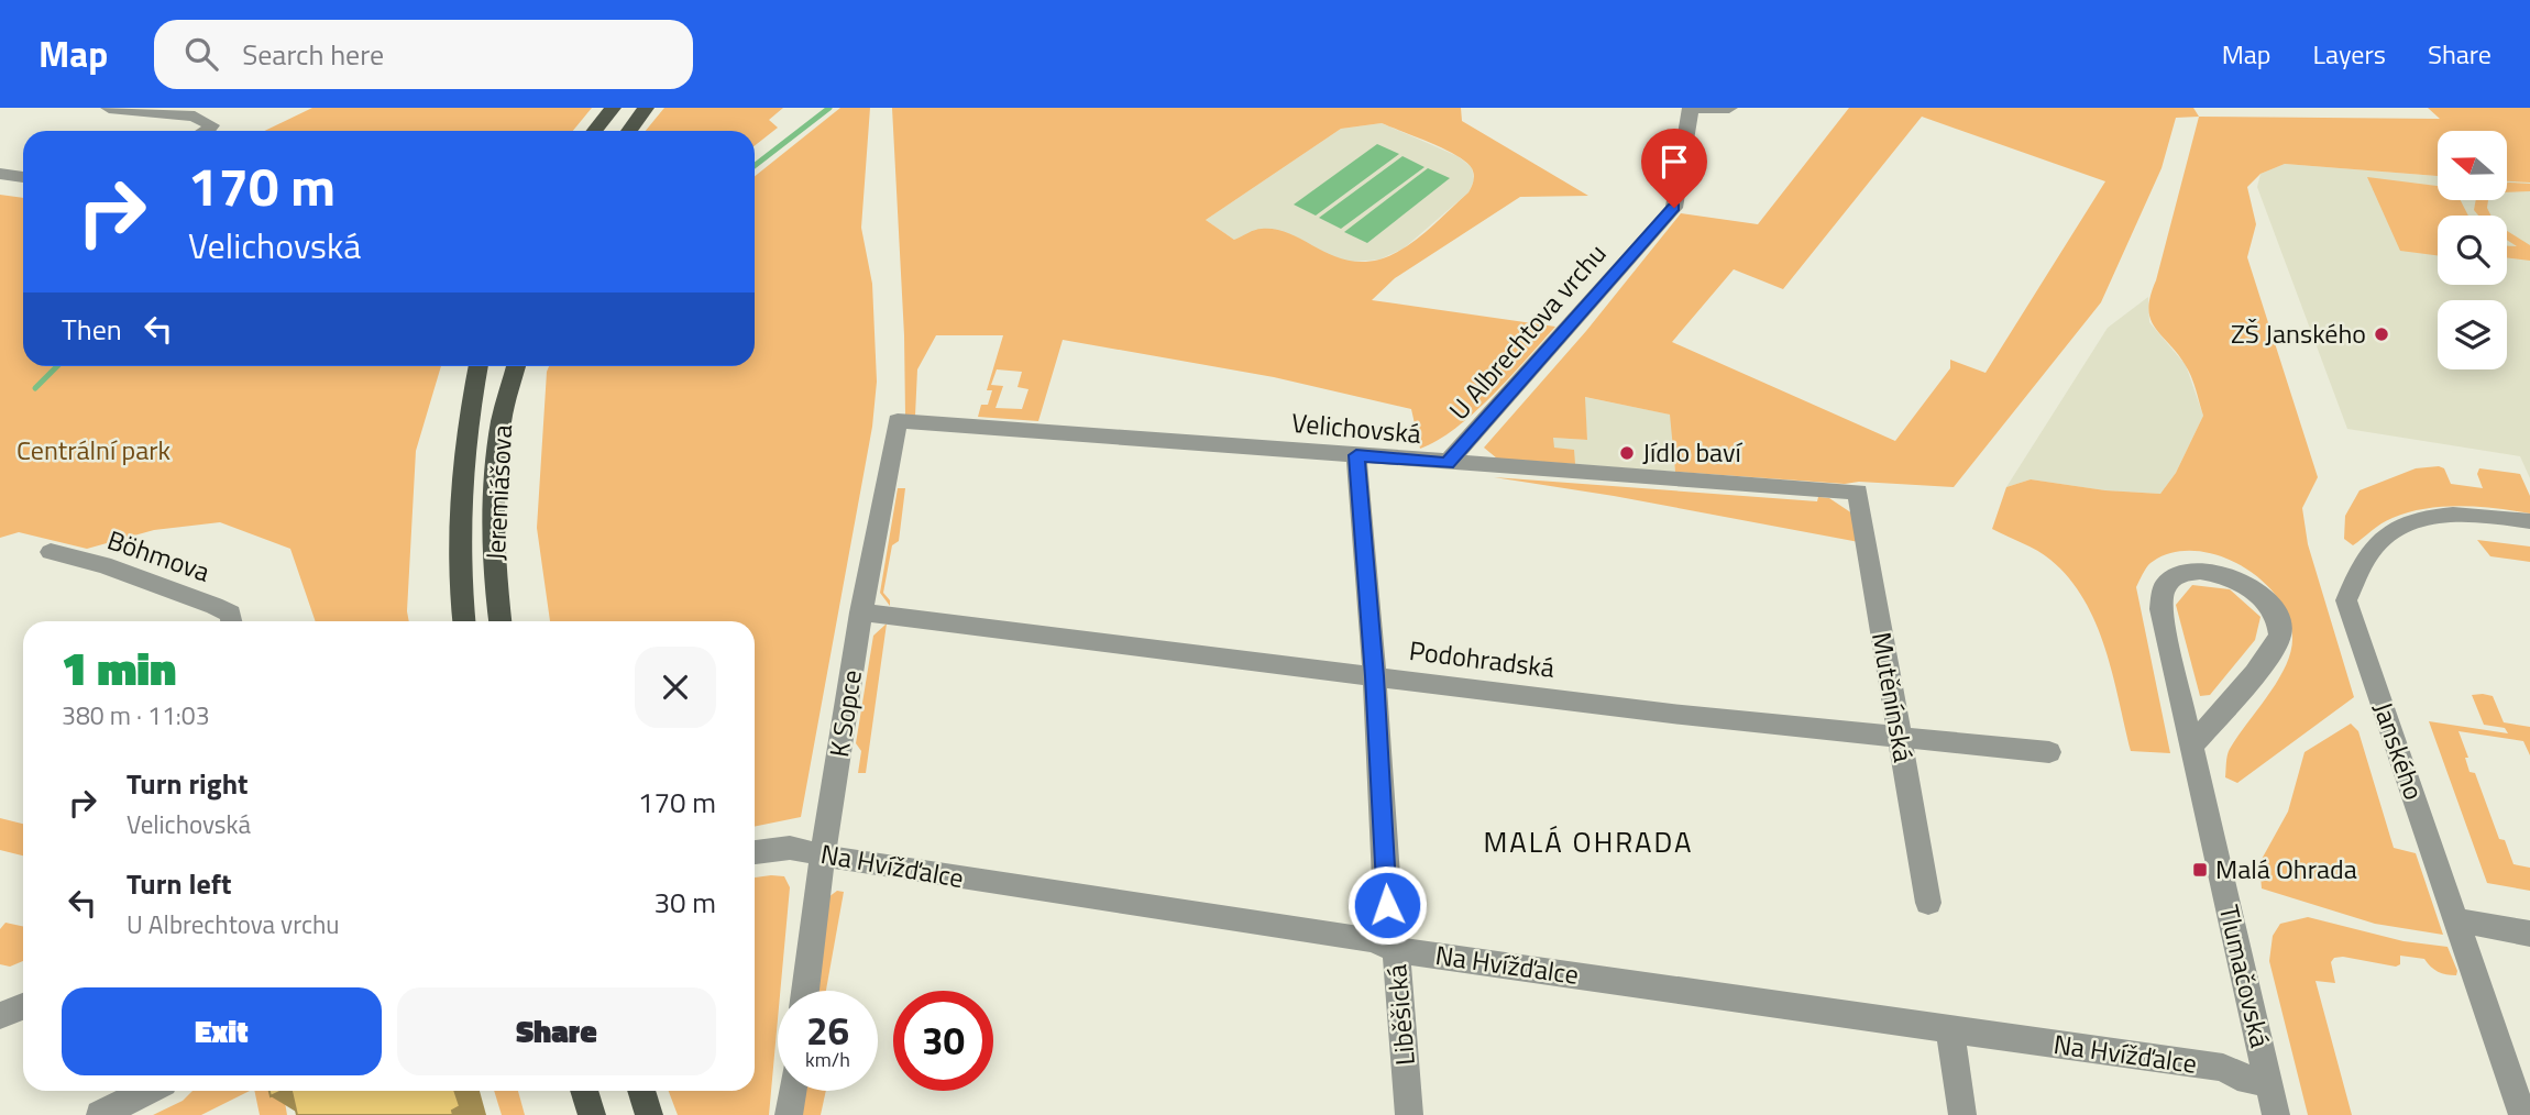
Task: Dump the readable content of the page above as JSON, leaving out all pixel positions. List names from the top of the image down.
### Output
{
  "streets": {
    "main road": ["Jeremiášova"],
    "street": [
      "U Albrechtova vrchu",
      "Velichovská",
      "Böhmova",
      "Podohradská",
      "Mutěnínská",
      "K Sopce",
      "Janského",
      "Na Hvížďalce",
      "Tlumačovská",
      "Liběšická"
    ]
  },
  "crossings": [
    ["U Albrechtova vrchu", "Velichovská"],
    ["Velichovská", "Mutěnínská"],
    ["Velichovská", "K Sopce"],
    ["Velichovská", "Liběšická"],
    ["Podohradská", "Mutěnínská"],
    ["Podohradská", "K Sopce"],
    ["Podohradská", "Liběšická"],
    ["K Sopce", "Na Hvížďalce"],
    ["Na Hvížďalce", "Tlumačovská"],
    ["Na Hvížďalce", "Liběšická"]
  ],
  "districts": ["MALÁ OHRADA"],
  "parks": ["Centrální park"],
  "places": {
    "other": ["ZŠ Janského", "Jídlo baví"],
    "transit": ["Malá Ohrada"]
  },
  "north": "left",
  "page": {
    "header": "Map",
    "search": "Search here",
    "nav": ["Map", "Layers", "Share"],
    "turn": ["170 m", "Velichovská"],
    "then": "Then",
    "heading": ["1 min", "380 m · 11:03"],
    "list": [
      {
        "name": "Turn right",
        "note": "Velichovská",
        "value": "170 m"
      },
      {
        "name": "Turn left",
        "note": "U Albrechtova vrchu",
        "value": "30 m"
      }
    ],
    "buttons": ["Exit", "Share"],
    "speed": "26 km/h",
    "limit": "30"
  }
}
